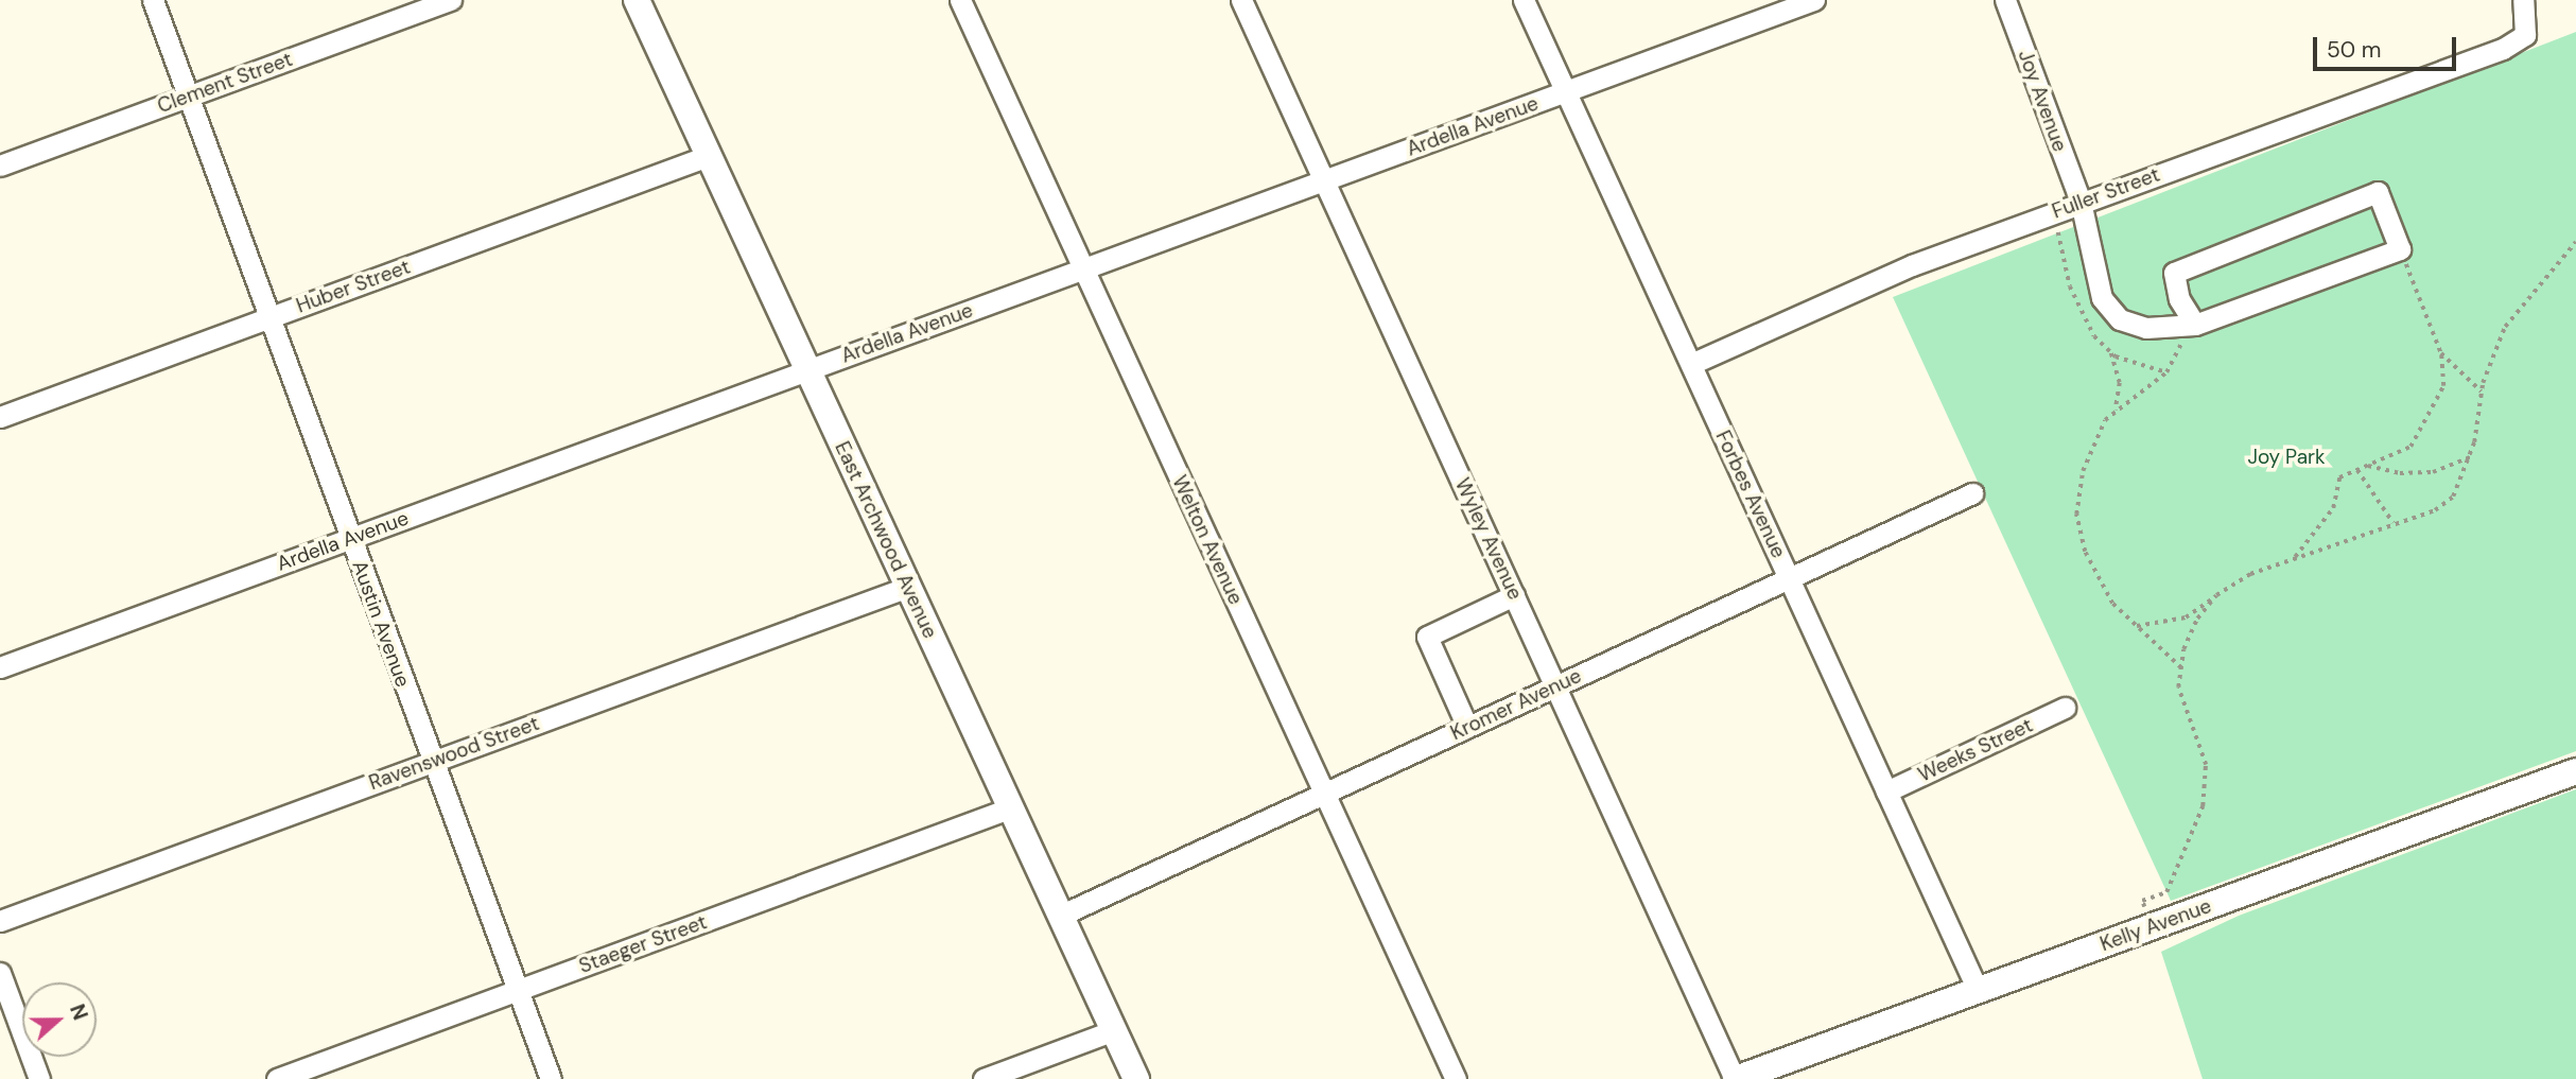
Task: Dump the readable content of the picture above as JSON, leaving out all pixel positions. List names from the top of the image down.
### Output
{
  "streets": {
    "main road": ["East Archwood Avenue", "Kelly Avenue"],
    "street": [
      "Clement Street",
      "Joy Avenue",
      "Ardella Avenue",
      "Fuller Street",
      "Huber Street",
      "Forbes Avenue",
      "Wyley Avenue",
      "Welton Avenue",
      "Austin Avenue",
      "Kromer Avenue",
      "Weeks Street",
      "Ravenswood Street",
      "Staeger Street"
    ]
  },
  "crossings": [
    ["Clement Street", "Austin Avenue"],
    ["Joy Avenue", "Fuller Street"],
    ["Ardella Avenue", "Forbes Avenue"],
    ["Ardella Avenue", "Wyley Avenue"],
    ["Ardella Avenue", "East Archwood Avenue"],
    ["Ardella Avenue", "Welton Avenue"],
    ["Ardella Avenue", "Austin Avenue"],
    ["Fuller Street", "Forbes Avenue"],
    ["Huber Street", "East Archwood Avenue"],
    ["Huber Street", "Austin Avenue"],
    ["Forbes Avenue", "Kromer Avenue"],
    ["Forbes Avenue", "Weeks Street"],
    ["Forbes Avenue", "Kelly Avenue"],
    ["Wyley Avenue", "Kromer Avenue"],
    ["Wyley Avenue", "Kelly Avenue"],
    ["East Archwood Avenue", "Kromer Avenue"],
    ["East Archwood Avenue", "Ravenswood Street"],
    ["East Archwood Avenue", "Staeger Street"],
    ["Welton Avenue", "Kromer Avenue"],
    ["Austin Avenue", "Ravenswood Street"],
    ["Austin Avenue", "Staeger Street"]
  ],
  "parks": ["Joy Park"],
  "scale_bar": "50 m",
  "north": "right"
}
